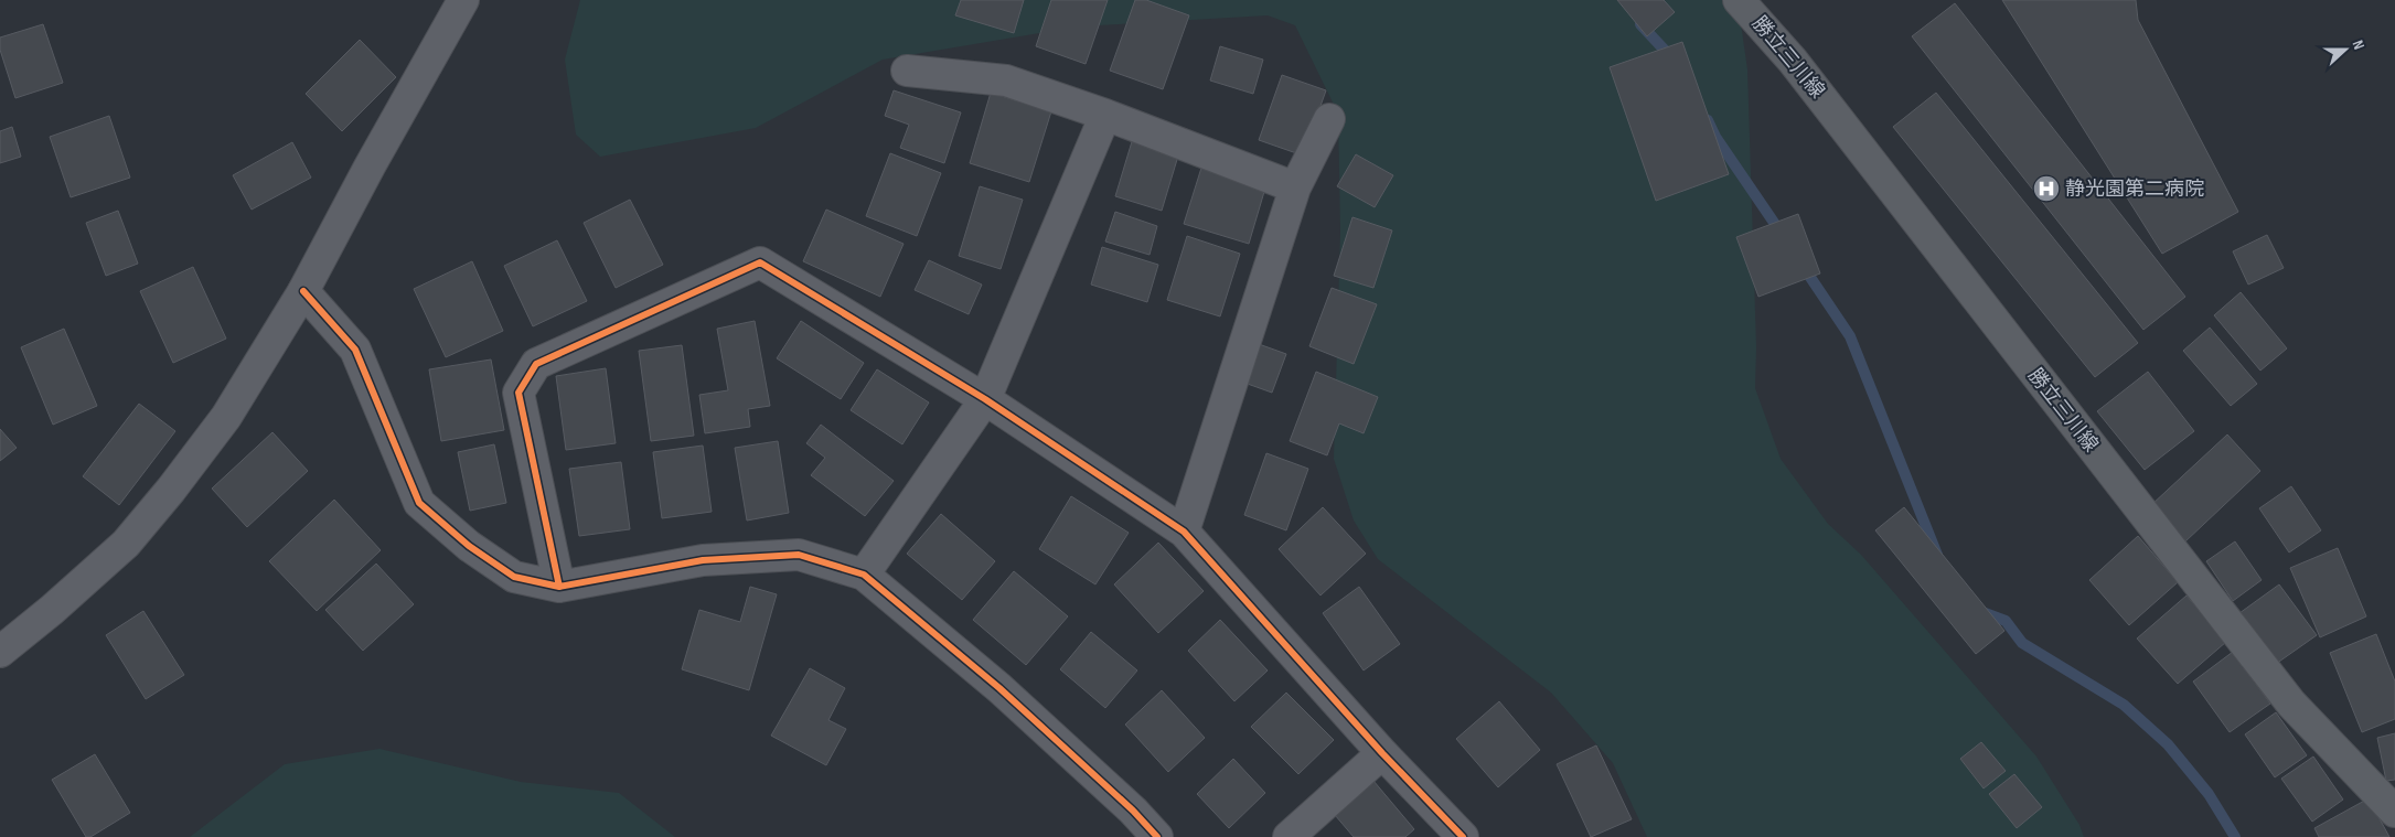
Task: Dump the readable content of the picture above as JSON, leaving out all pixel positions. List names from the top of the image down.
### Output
{
  "streets": {
    "main road": ["勝立三川線"]
  },
  "places": {
    "hospital": ["静光園第二病院"]
  },
  "north": "right"
}
